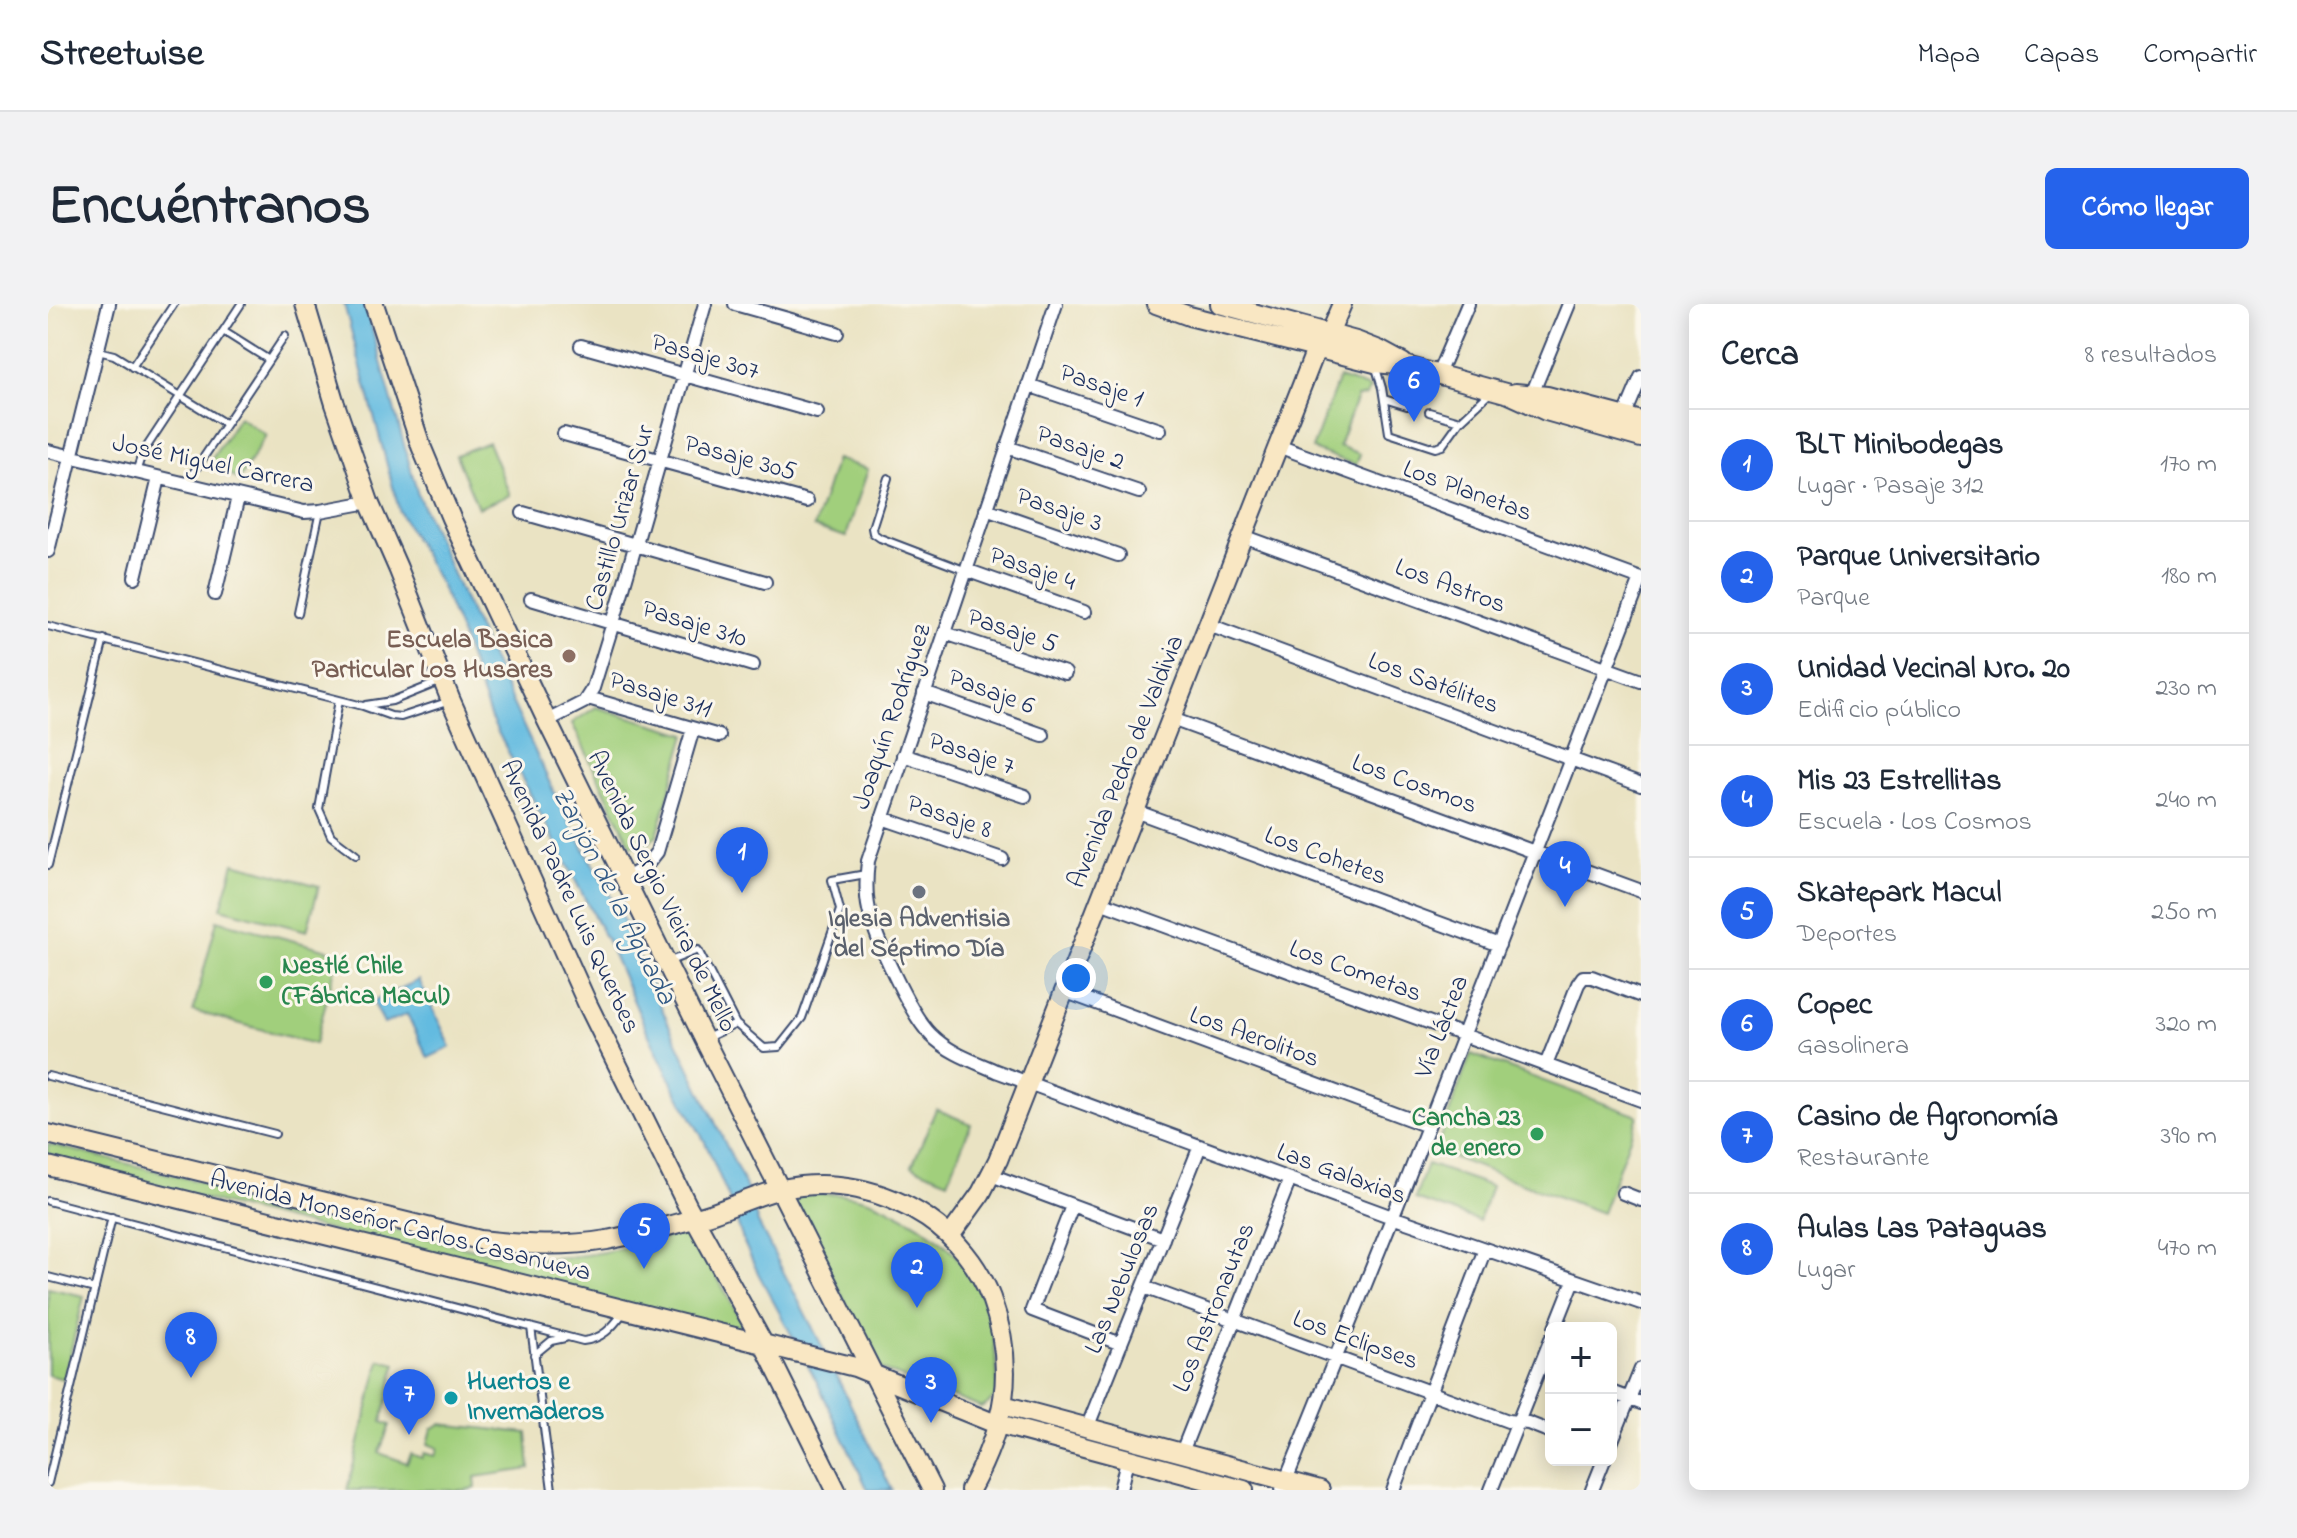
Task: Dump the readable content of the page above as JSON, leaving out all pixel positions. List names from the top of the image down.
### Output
{
  "streets": {
    "main road": [
      "Avenida Pedro de Valdivia",
      "Avenida Sergio Vieira de Mello",
      "Avenida Padre Luis Querbes",
      "Avenida Monseñor Carlos Casanueva"
    ],
    "street": [
      "Pasaje 307",
      "Pasaje 1",
      "Pasaje 2",
      "Pasaje 305",
      "José Miguel Carrera",
      "Los Planetas",
      "Pasaje 3",
      "Castillo Urizar Sur",
      "Pasaje 4",
      "Los Astros",
      "Pasaje 310",
      "Pasaje 5",
      "Los Satélites",
      "Pasaje 6",
      "Pasaje 311",
      "Joaquín Rodríguez",
      "Pasaje 7",
      "Los Cosmos",
      "Pasaje 8",
      "Los Cohetes",
      "Los Cometas",
      "Vía Láctea",
      "Los Aerolitos",
      "Las Galaxias",
      "Las Nebulosas",
      "Los Astronautas",
      "Los Eclipses"
    ]
  },
  "crossings": [
    ["Pasaje 307", "Castillo Urizar Sur"],
    ["Pasaje 1", "Joaquín Rodríguez"],
    ["Pasaje 2", "Joaquín Rodríguez"],
    ["Pasaje 305", "Castillo Urizar Sur"],
    ["José Miguel Carrera", "Avenida Padre Luis Querbes"],
    ["Los Planetas", "Avenida Pedro de Valdivia"],
    ["Los Planetas", "Vía Láctea"],
    ["Pasaje 3", "Joaquín Rodríguez"],
    ["Castillo Urizar Sur", "Pasaje 310"],
    ["Castillo Urizar Sur", "Pasaje 311"],
    ["Pasaje 4", "Joaquín Rodríguez"],
    ["Los Astros", "Avenida Pedro de Valdivia"],
    ["Los Astros", "Vía Láctea"],
    ["Pasaje 5", "Joaquín Rodríguez"],
    ["Los Satélites", "Avenida Pedro de Valdivia"],
    ["Los Satélites", "Vía Láctea"],
    ["Pasaje 6", "Joaquín Rodríguez"],
    ["Joaquín Rodríguez", "Pasaje 7"],
    ["Joaquín Rodríguez", "Avenida Pedro de Valdivia"],
    ["Joaquín Rodríguez", "Pasaje 8"],
    ["Joaquín Rodríguez", "Las Galaxias"],
    ["Avenida Pedro de Valdivia", "Los Cosmos"],
    ["Avenida Pedro de Valdivia", "Los Cohetes"],
    ["Avenida Pedro de Valdivia", "Los Cometas"],
    ["Avenida Pedro de Valdivia", "Los Aerolitos"],
    ["Avenida Pedro de Valdivia", "Las Galaxias"],
    ["Avenida Pedro de Valdivia", "Avenida Monseñor Carlos Casanueva"],
    ["Los Cosmos", "Vía Láctea"],
    ["Los Cohetes", "Vía Láctea"],
    ["Avenida Sergio Vieira de Mello", "Avenida Monseñor Carlos Casanueva"],
    ["Avenida Padre Luis Querbes", "Avenida Monseñor Carlos Casanueva"],
    ["Los Cometas", "Vía Láctea"],
    ["Vía Láctea", "Los Aerolitos"],
    ["Vía Láctea", "Las Galaxias"],
    ["Vía Láctea", "Los Eclipses"],
    ["Las Galaxias", "Las Nebulosas"],
    ["Las Galaxias", "Los Astronautas"],
    ["Las Nebulosas", "Los Eclipses"],
    ["Los Astronautas", "Los Eclipses"]
  ],
  "water": ["Zanjón de la Aguada"],
  "places": [
    "Escuela Basica Particular Los Husares",
    "Iglesia Adventisia del Séptimo Día",
    "Nestlé Chile (Fábrica Macul)",
    "Cancha 23 de enero",
    "Huertos e Invernaderos"
  ],
  "page": {
    "header": "Streetwise",
    "nav": ["Mapa", "Capas", "Compartir"],
    "title": "Encuéntranos",
    "buttons": "Cómo llegar",
    "heading": ["Cerca", "8 resultados"],
    "pins": [
      "6",
      "1",
      "4",
      "5",
      "2",
      "8",
      "3",
      "7"
    ],
    "list": [
      {
        "mark": "1",
        "name": "BLT Minibodegas",
        "note": "Lugar · Pasaje 312",
        "value": "170 m"
      },
      {
        "mark": "2",
        "name": "Parque Universitario",
        "note": "Parque",
        "value": "180 m"
      },
      {
        "mark": "3",
        "name": "Unidad Vecinal Nro. 20",
        "note": "Edificio público",
        "value": "230 m"
      },
      {
        "mark": "4",
        "name": "Mis 23 Estrellitas",
        "note": "Escuela · Los Cosmos",
        "value": "240 m"
      },
      {
        "mark": "5",
        "name": "Skatepark Macul",
        "note": "Deportes",
        "value": "250 m"
      },
      {
        "mark": "6",
        "name": "Copec",
        "note": "Gasolinera",
        "value": "320 m"
      },
      {
        "mark": "7",
        "name": "Casino de Agronomía",
        "note": "Restaurante",
        "value": "390 m"
      },
      {
        "mark": "8",
        "name": "Aulas Las Pataguas",
        "note": "Lugar",
        "value": "470 m"
      }
    ],
    "map_buttons": ["+", "−"]
  }
}
